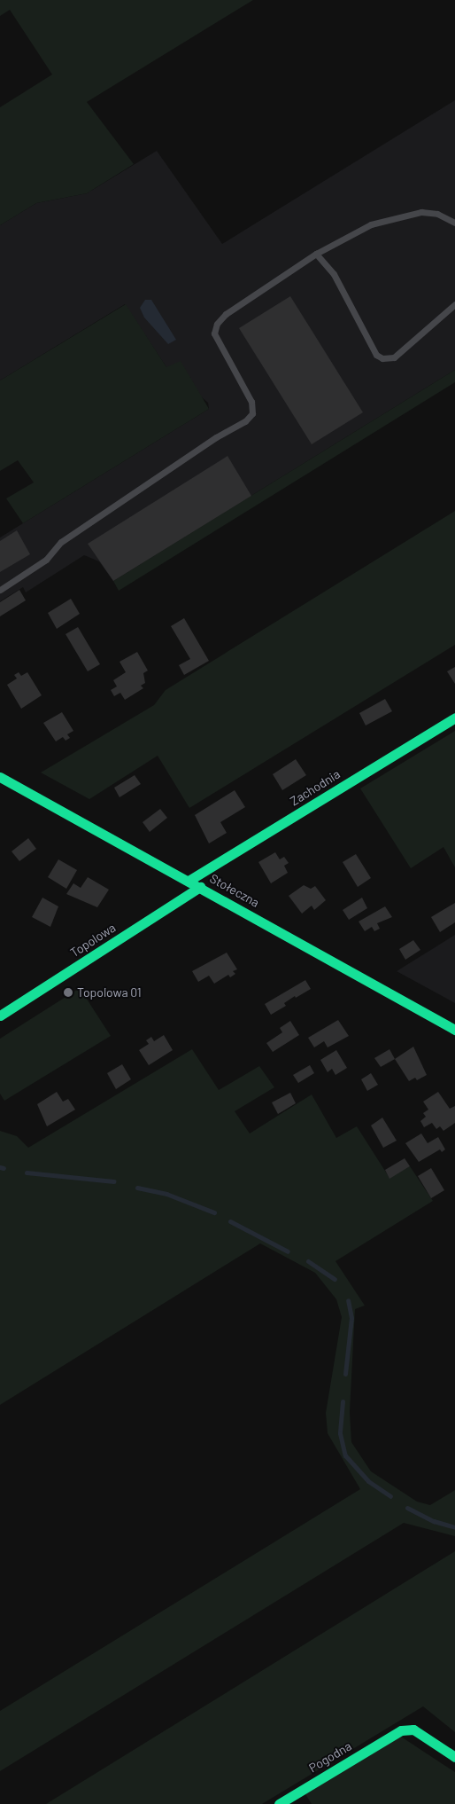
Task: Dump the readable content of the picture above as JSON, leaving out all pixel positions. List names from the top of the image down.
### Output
{
  "streets": {
    "street": [
      "Zachodnia",
      "Stołeczna",
      "Topolowa",
      "Pogodna"
    ]
  },
  "crossings": [
    ["Zachodnia", "Stołeczna"],
    ["Stołeczna", "Topolowa"]
  ],
  "places": ["Topolowa 01"]
}
